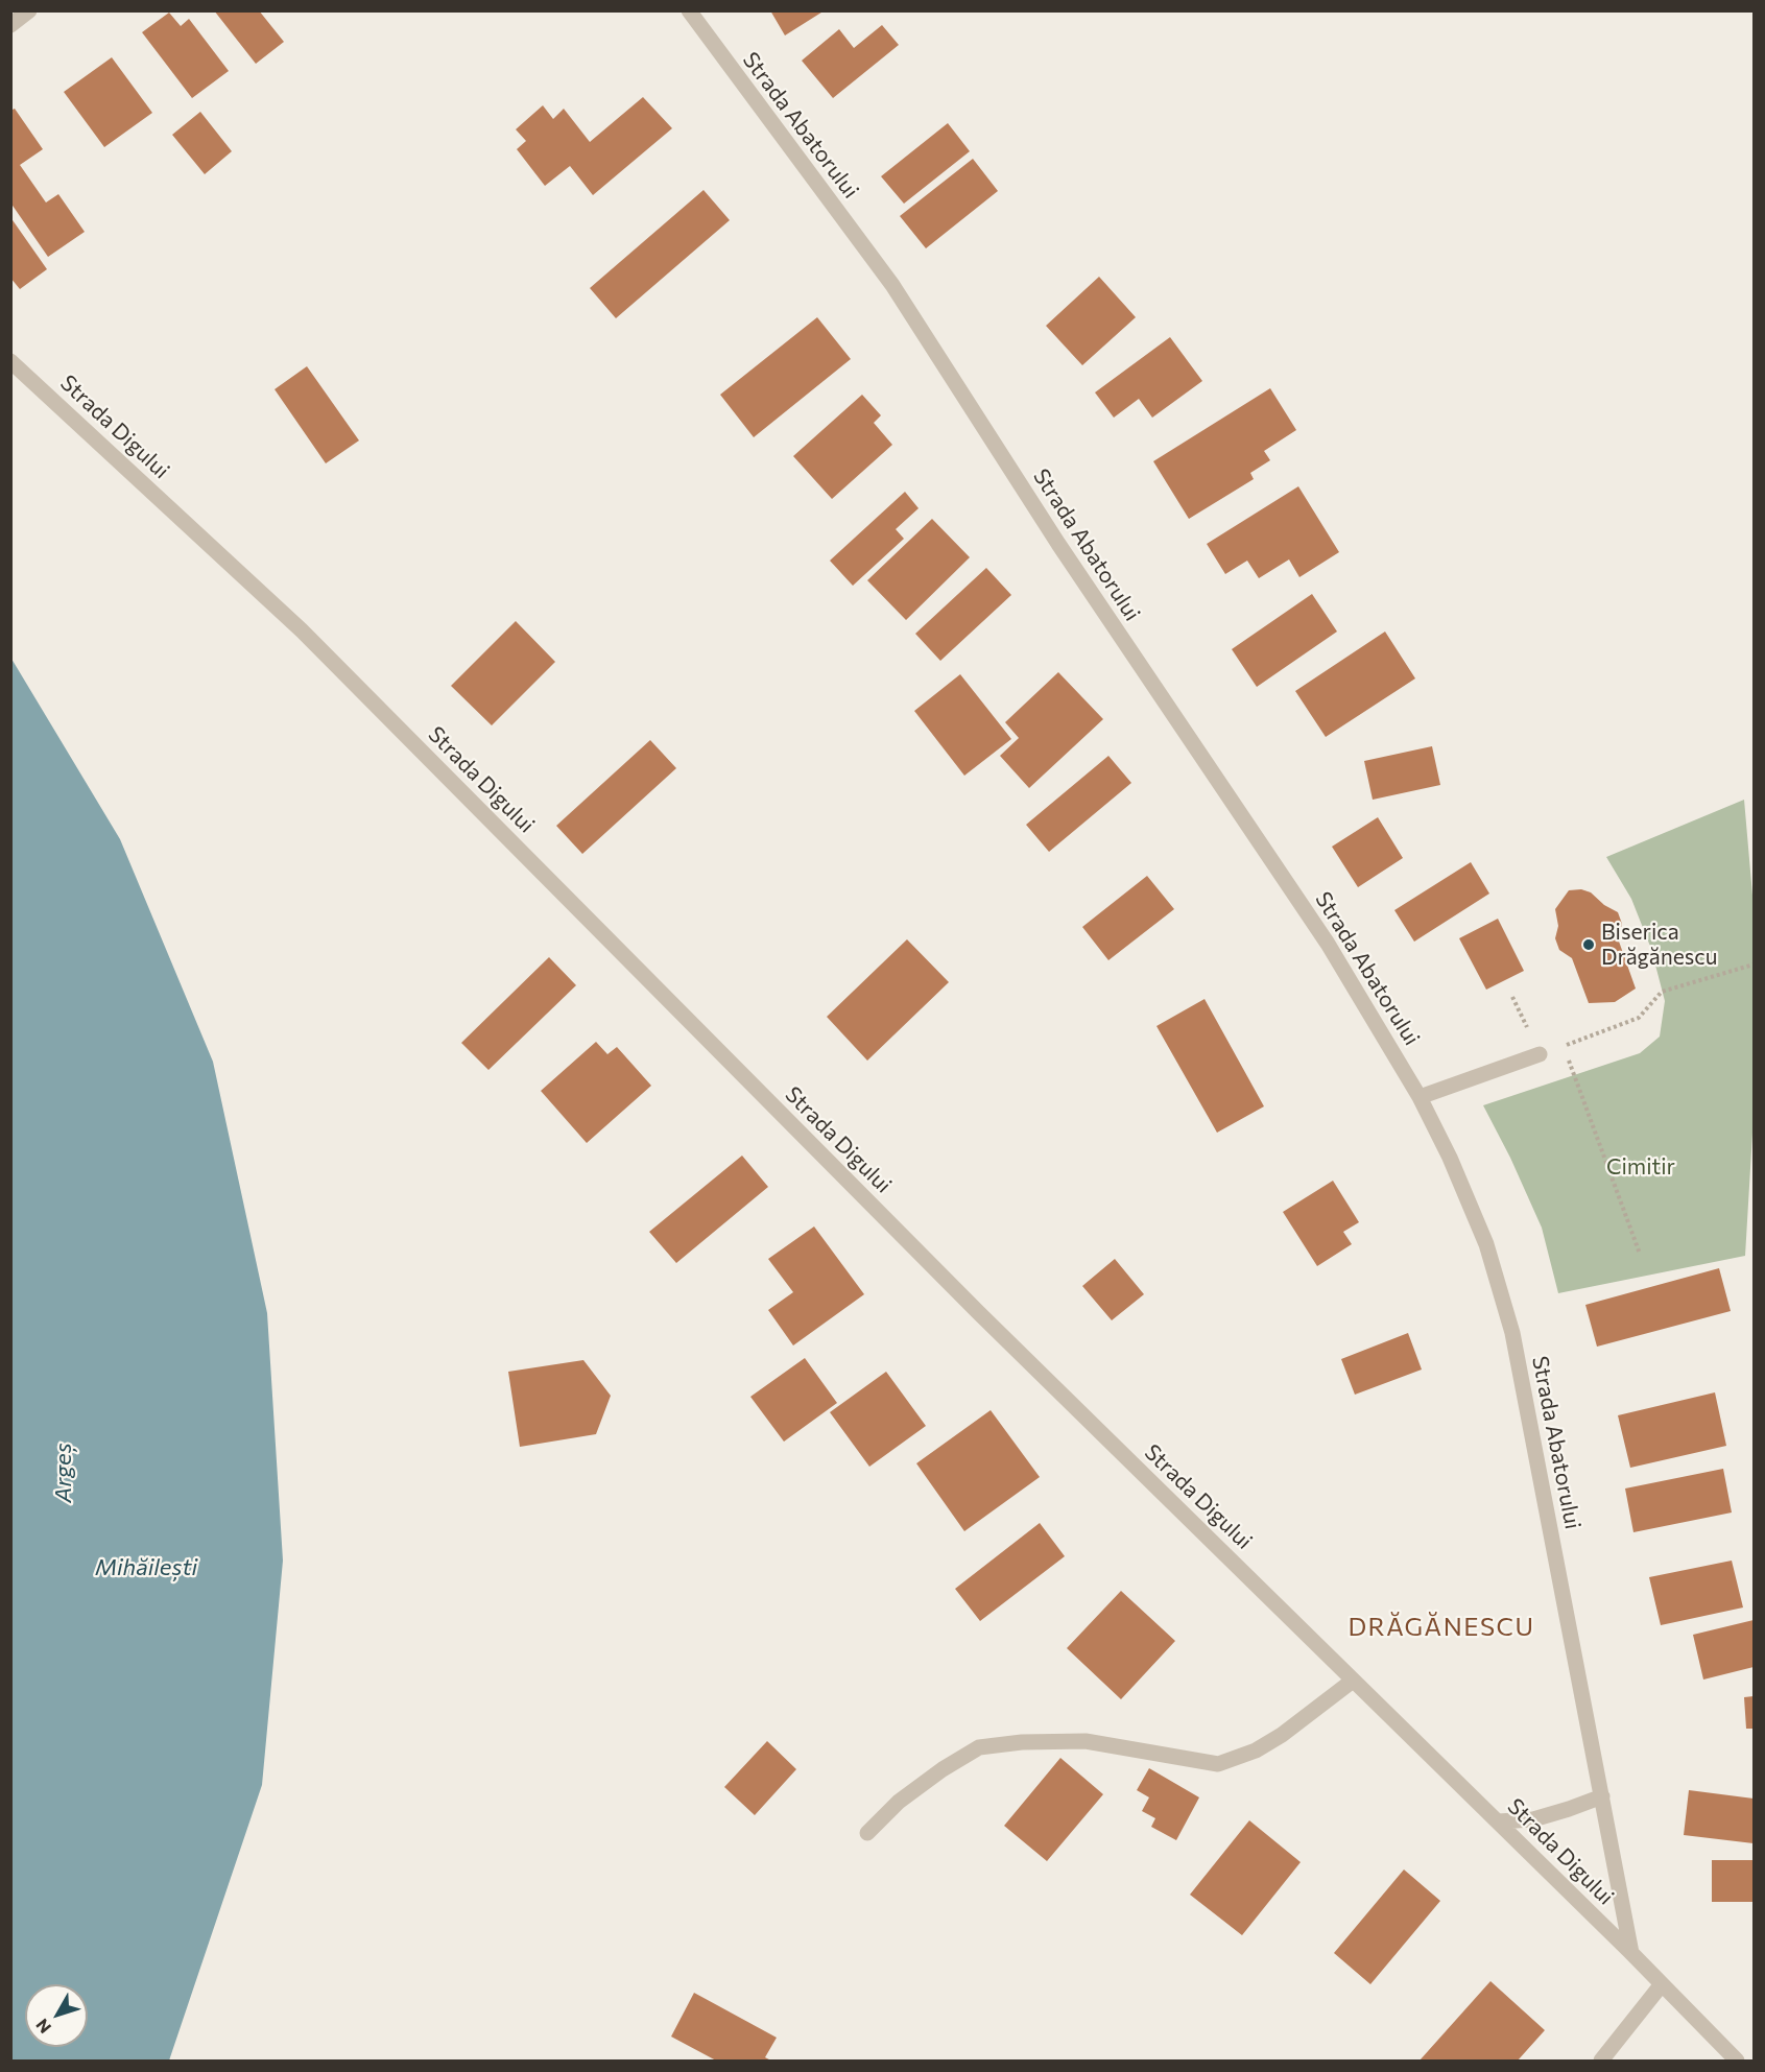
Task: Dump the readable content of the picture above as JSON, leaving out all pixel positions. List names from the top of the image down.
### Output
{
  "streets": {
    "street": ["Strada Abatorului", "Strada Digului"]
  },
  "crossings": [
    ["Strada Abatorului", "Strada Digului"]
  ],
  "districts": ["DRĂGĂNESCU"],
  "water": ["Argeș", "Mihăilești"],
  "parks": ["Cimitir"],
  "places": ["Biserica Drăgănescu"],
  "north": "bottom left"
}
